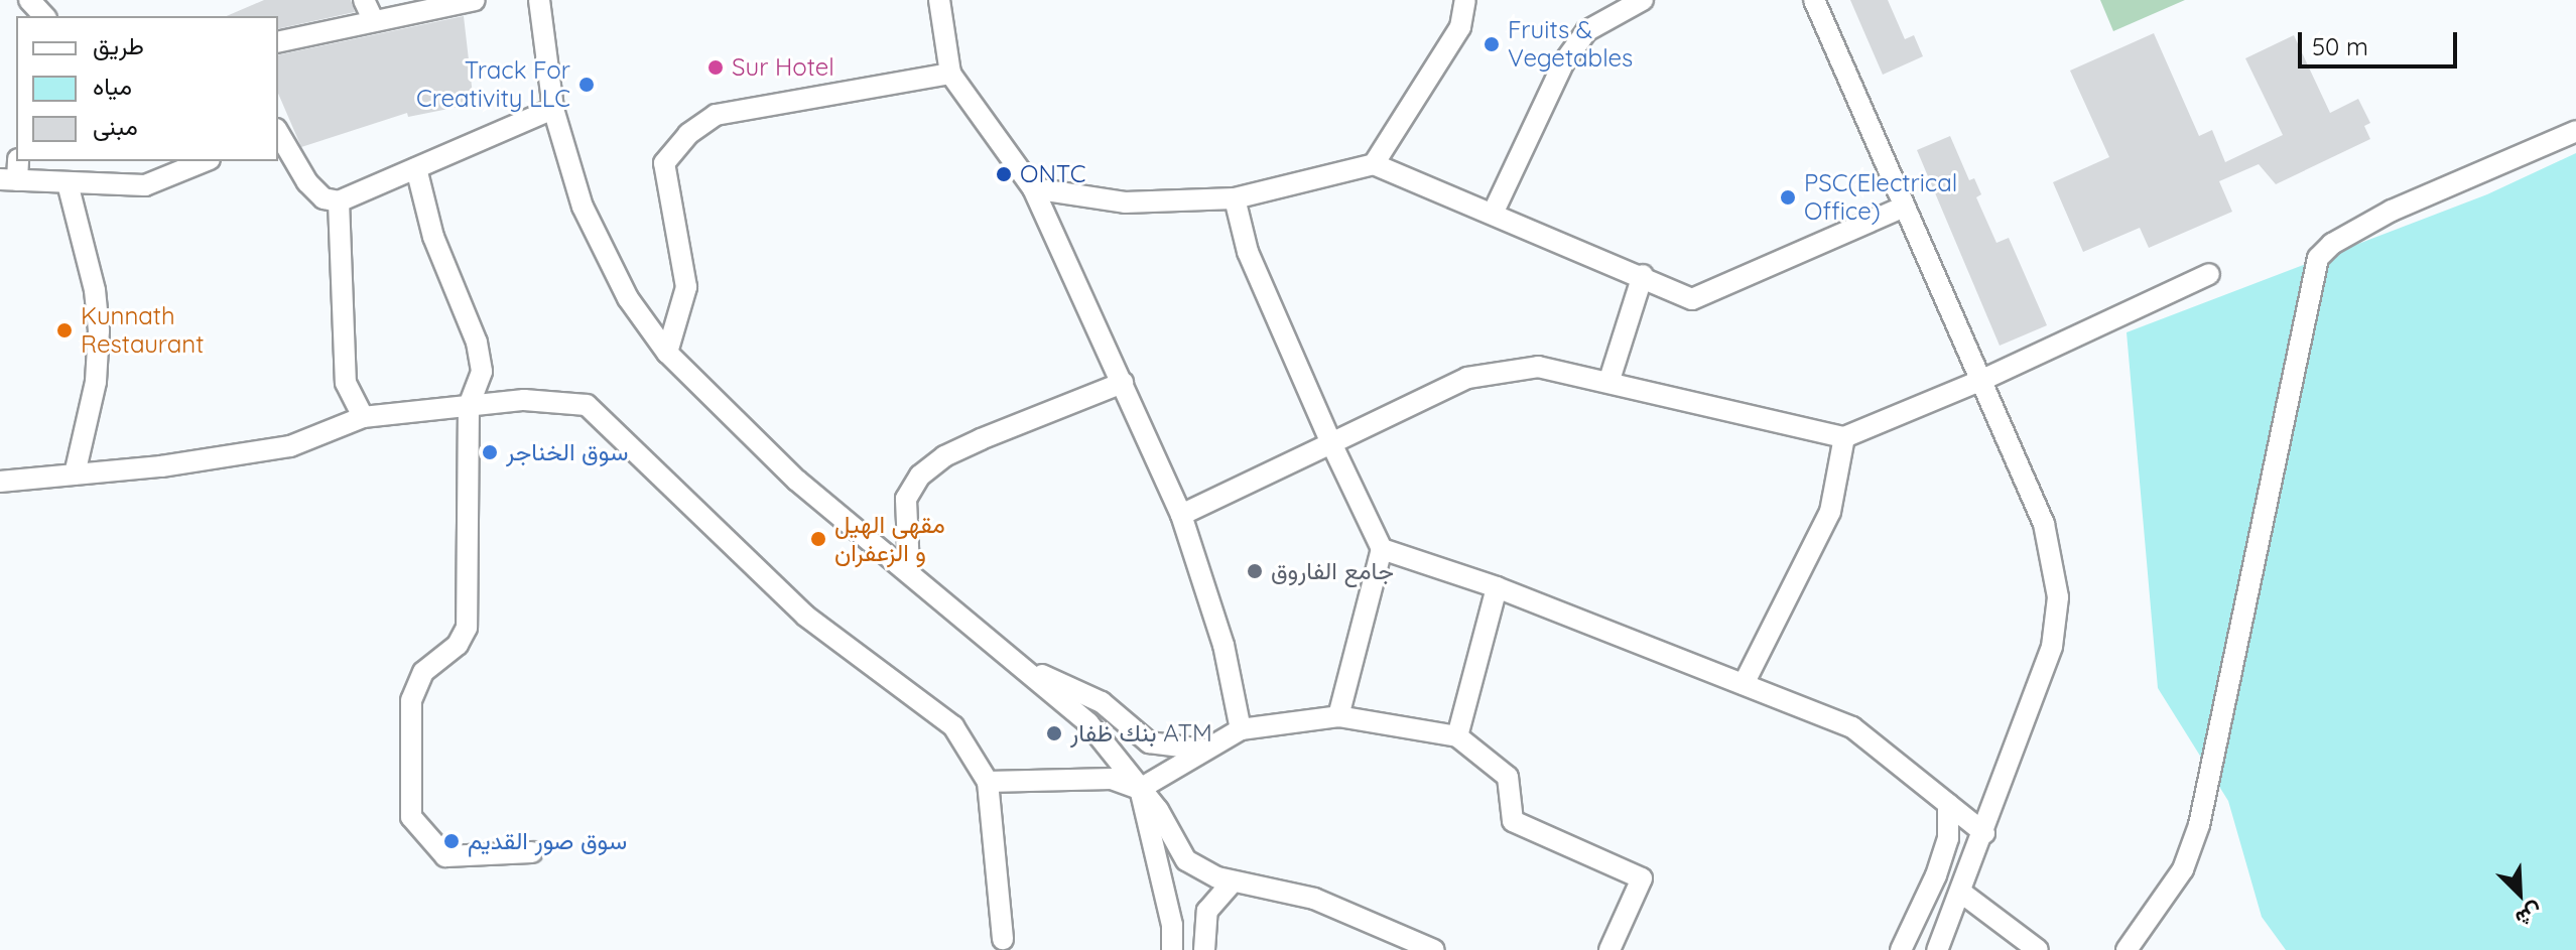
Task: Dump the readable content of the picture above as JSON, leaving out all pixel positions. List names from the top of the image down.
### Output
{
  "places": [
    "Fruits & Vegetables",
    "Sur Hotel",
    "Track For Creativity LLC",
    "ONTC",
    "PSC(Electrical Office)",
    "Kunnath Restaurant",
    "سوق الخناجر",
    "مقهى الهيل و الزعفران",
    "جامع الفاروق",
    "بنك ظفار ATM",
    "سوق صور القديم"
  ],
  "legend": ["طريق", "مياه", "مبنى"],
  "scale_bar": "50 m",
  "north": "bottom right"
}
